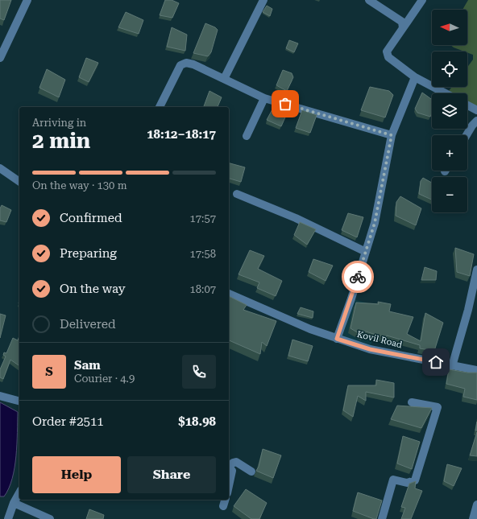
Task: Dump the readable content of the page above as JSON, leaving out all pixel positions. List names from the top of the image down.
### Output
{
  "streets": {
    "street": ["Kovil Road"]
  },
  "north": "left",
  "page": {
    "map_buttons": ["+", "−"],
    "heading": ["2 min", "Arriving in", "18:12–18:17"],
    "panel": [
      "Sam",
      "Courier · 4.9",
      "Order #2511",
      "$18.98"
    ],
    "bar": "On the way · 130 m",
    "list": [
      ["Confirmed", "17:57"],
      ["Preparing", "17:58"],
      ["On the way", "18:07"],
      "Delivered"
    ],
    "round": "S",
    "buttons": ["Help", "Share"]
  }
}
